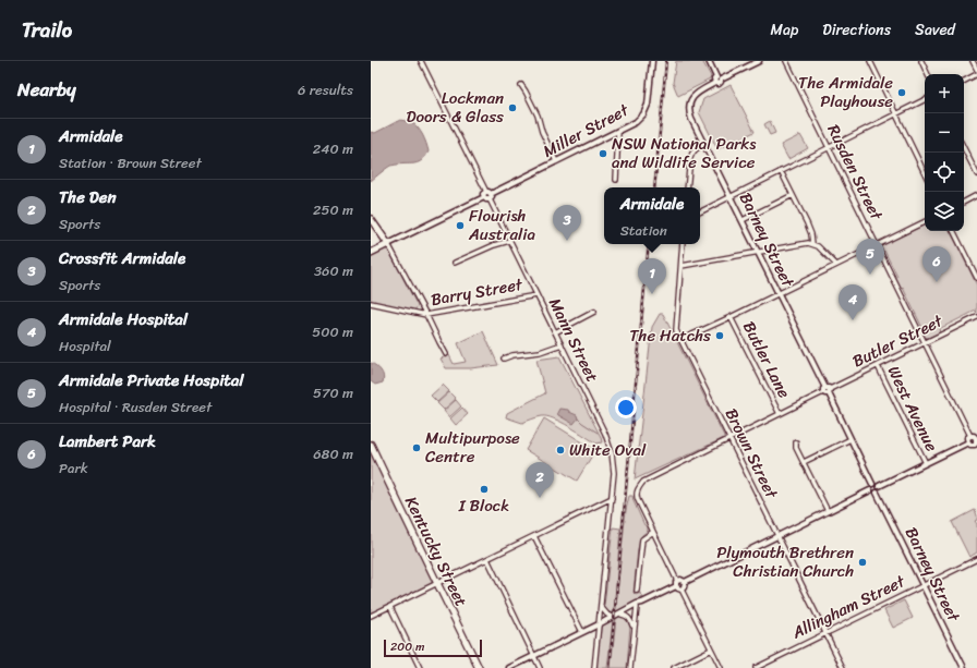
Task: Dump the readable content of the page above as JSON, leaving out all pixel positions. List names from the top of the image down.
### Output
{
  "streets": {
    "main road": ["Kentucky Street"],
    "street": [
      "Miller Street",
      "Rusden Street",
      "Barney Street",
      "Barry Street",
      "Mann Street",
      "Butler Street",
      "Butler Lane",
      "West Avenue",
      "Brown Street",
      "Allingham Street"
    ]
  },
  "crossings": [
    ["Rusden Street", "Butler Street"],
    ["Barney Street", "Butler Street"],
    ["Barney Street", "Allingham Street"],
    ["Barry Street", "Mann Street"],
    ["Butler Street", "Butler Lane"],
    ["Butler Street", "West Avenue"],
    ["Butler Street", "Brown Street"],
    ["Brown Street", "Allingham Street"]
  ],
  "places": [
    "The Armidale Playhouse",
    "Lockman Doors & Glass",
    "NSW National Parks and Wildlife Service",
    "Flourish Australia",
    "The Hatchs",
    "Multipurpose Centre",
    "White Oval",
    "I Block",
    "Plymouth Brethren Christian Church"
  ],
  "scale_bar": "200 m",
  "page": {
    "header": "Trailo",
    "nav": ["Map", "Directions", "Saved"],
    "heading": ["Nearby", "6 results"],
    "map_buttons": ["+", "−"],
    "list": [
      {
        "mark": "1",
        "name": "Armidale",
        "note": "Station · Brown Street",
        "value": "240 m"
      },
      {
        "mark": "2",
        "name": "The Den",
        "note": "Sports",
        "value": "250 m"
      },
      {
        "mark": "3",
        "name": "Crossfit Armidale",
        "note": "Sports",
        "value": "360 m"
      },
      {
        "mark": "4",
        "name": "Armidale Hospital",
        "note": "Hospital",
        "value": "500 m"
      },
      {
        "mark": "5",
        "name": "Armidale Private Hospital",
        "note": "Hospital · Rusden Street",
        "value": "570 m"
      },
      {
        "mark": "6",
        "name": "Lambert Park",
        "note": "Park",
        "value": "680 m"
      }
    ],
    "popup": ["Armidale", "Station"],
    "pins": [
      "3",
      "5",
      "6",
      "1",
      "4",
      "2"
    ],
    "scale": "200 m"
  }
}
